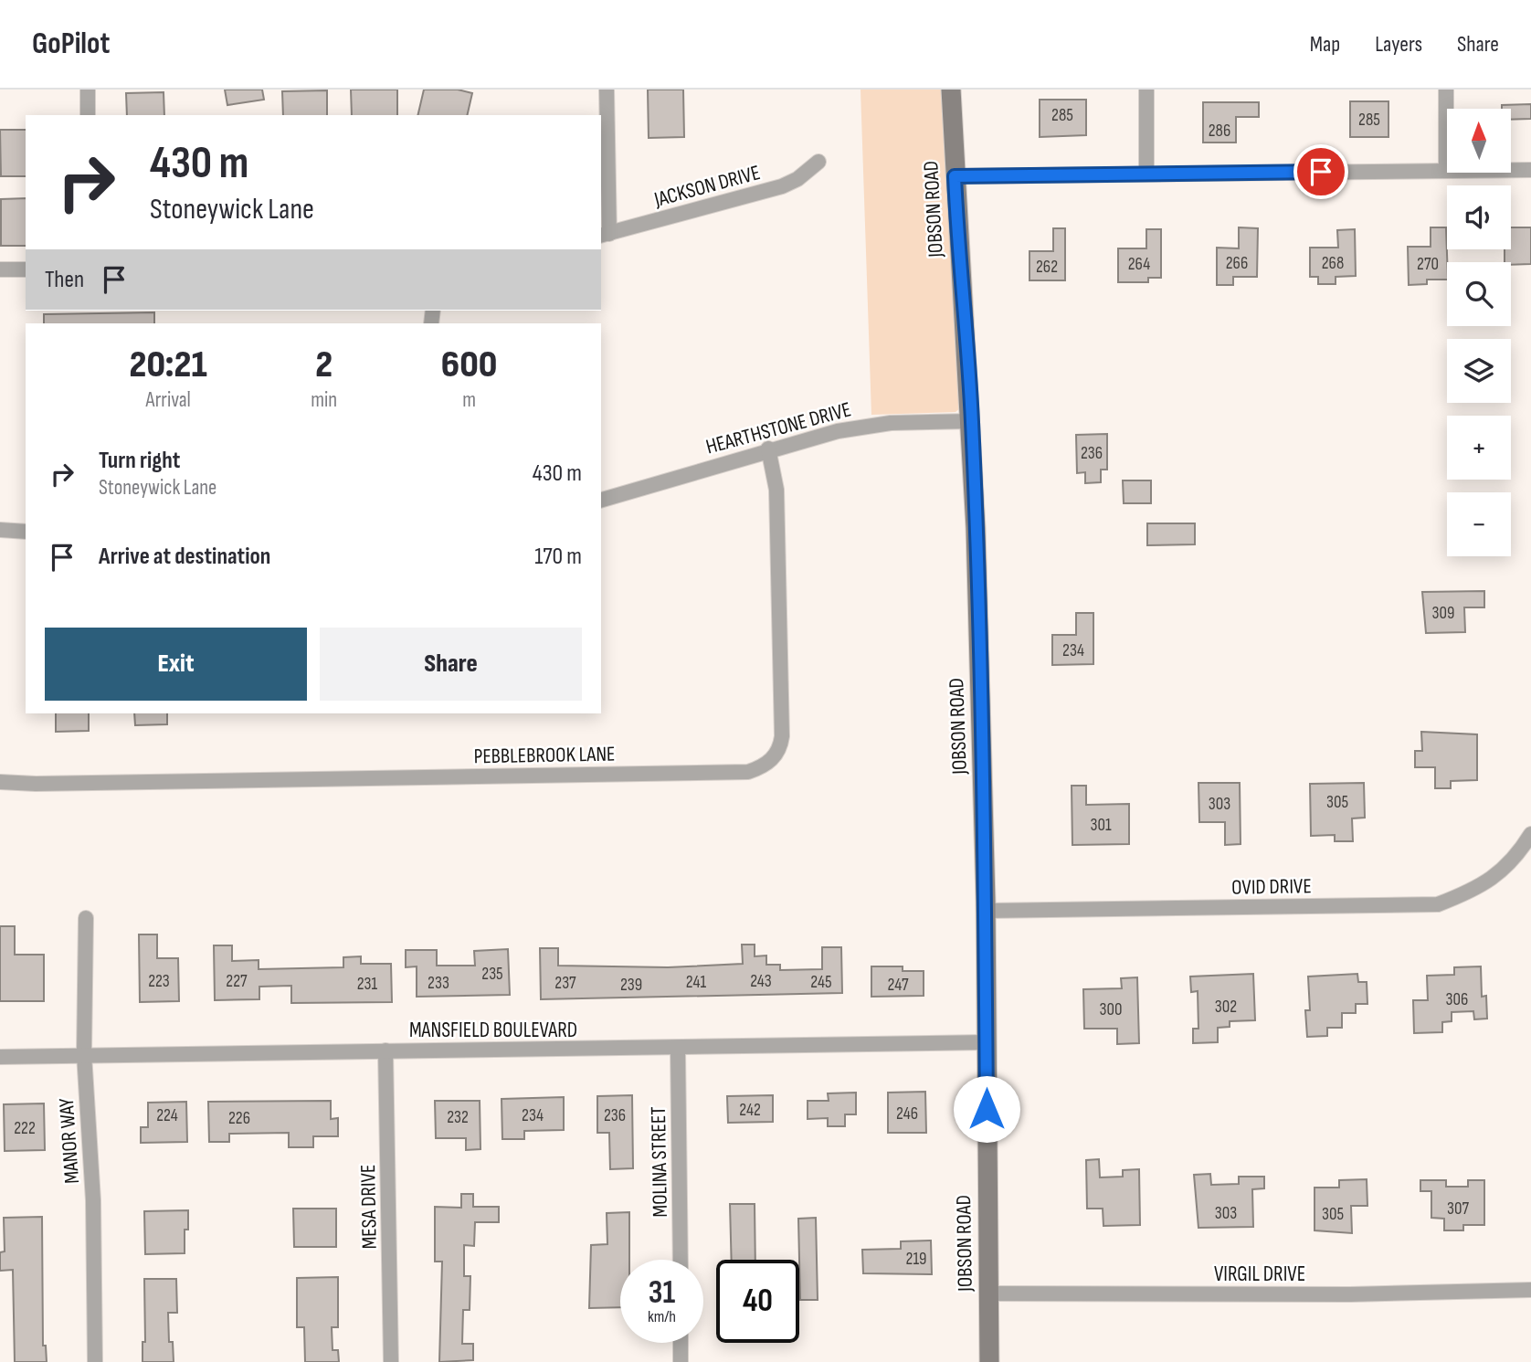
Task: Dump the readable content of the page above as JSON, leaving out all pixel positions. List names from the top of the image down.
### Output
{
  "streets": {
    "street": [
      "JACKSON DRIVE",
      "JOBSON ROAD",
      "HEARTHSTONE DRIVE",
      "PEBBLEBROOK LANE",
      "OVID DRIVE",
      "MANSFIELD BOULEVARD",
      "MANOR WAY",
      "MOLINA STREET",
      "MESA DRIVE",
      "VIRGIL DRIVE"
    ]
  },
  "crossings": [
    ["JOBSON ROAD", "HEARTHSTONE DRIVE"],
    ["JOBSON ROAD", "OVID DRIVE"],
    ["JOBSON ROAD", "MANSFIELD BOULEVARD"],
    ["JOBSON ROAD", "VIRGIL DRIVE"],
    ["HEARTHSTONE DRIVE", "PEBBLEBROOK LANE"],
    ["MANSFIELD BOULEVARD", "MANOR WAY"],
    ["MANSFIELD BOULEVARD", "MOLINA STREET"],
    ["MANSFIELD BOULEVARD", "MESA DRIVE"]
  ],
  "house_numbers": [
    "285",
    "285",
    "286",
    "266",
    "268",
    "264",
    "270",
    "262",
    "236",
    "309",
    "234",
    "305",
    "303",
    "301",
    "235",
    "223",
    "227",
    "243",
    "241",
    "245",
    "233",
    "237",
    "231",
    "239",
    "247",
    "306",
    "302",
    "300",
    "242",
    "246",
    "224",
    "234",
    "236",
    "232",
    "226",
    "222",
    "307",
    "303",
    "305",
    "219"
  ],
  "north": "top",
  "page": {
    "header": "GoPilot",
    "nav": ["Map", "Layers", "Share"],
    "map_buttons": ["+", "−"],
    "turn": ["430 m", "Stoneywick Lane"],
    "then": "Then",
    "eta": [
      "20:21",
      "Arrival",
      "2",
      "min",
      "600",
      "m"
    ],
    "list": [
      {
        "name": "Turn right",
        "note": "Stoneywick Lane",
        "value": "430 m"
      },
      {
        "name": "Arrive at destination",
        "value": "170 m"
      }
    ],
    "buttons": ["Exit", "Share"],
    "speed": "31 km/h",
    "limit": "40"
  }
}
